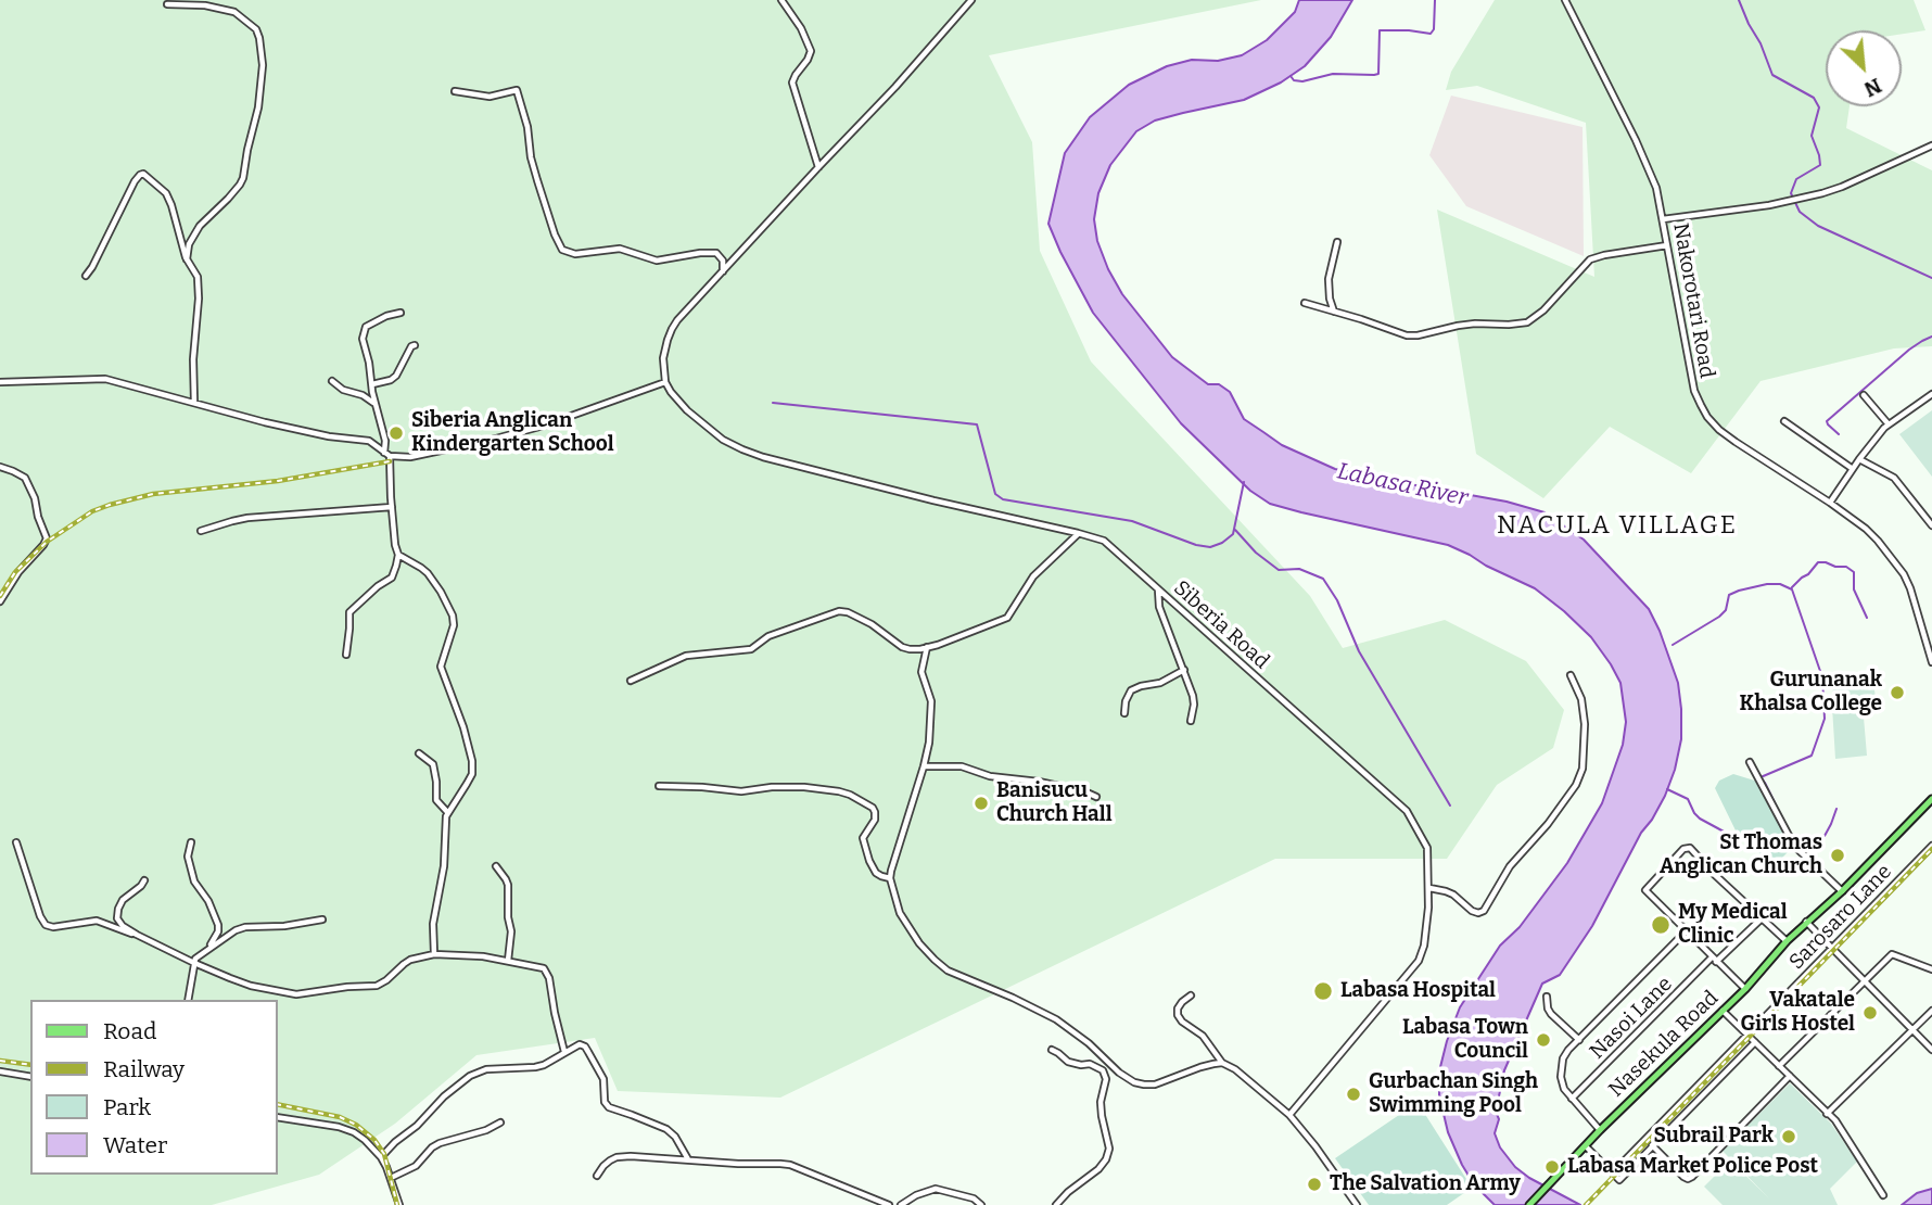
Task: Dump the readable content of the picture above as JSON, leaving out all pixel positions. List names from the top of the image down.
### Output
{
  "streets": {
    "main road": ["Nasekula Road"],
    "street": [
      "Nakorotari Road",
      "Siberia Road",
      "Sarosaro Lane",
      "Nasoi Lane"
    ]
  },
  "districts": ["NACULA VILLAGE"],
  "water": ["Labasa River"],
  "places": [
    "Siberia Anglican Kindergarten School",
    "Gurunanak Khalsa College",
    "Banisucu Church Hall",
    "St Thomas Anglican Church",
    "My Medical Clinic",
    "Labasa Hospital",
    "Vakatale Girls Hostel",
    "Labasa Town Council",
    "Gurbachan Singh Swimming Pool",
    "Subrail Park",
    "Labasa Market Police Post",
    "The Salvation Army"
  ],
  "legend": [
    "Road",
    "Railway",
    "Park",
    "Water"
  ],
  "north": "bottom right"
}
